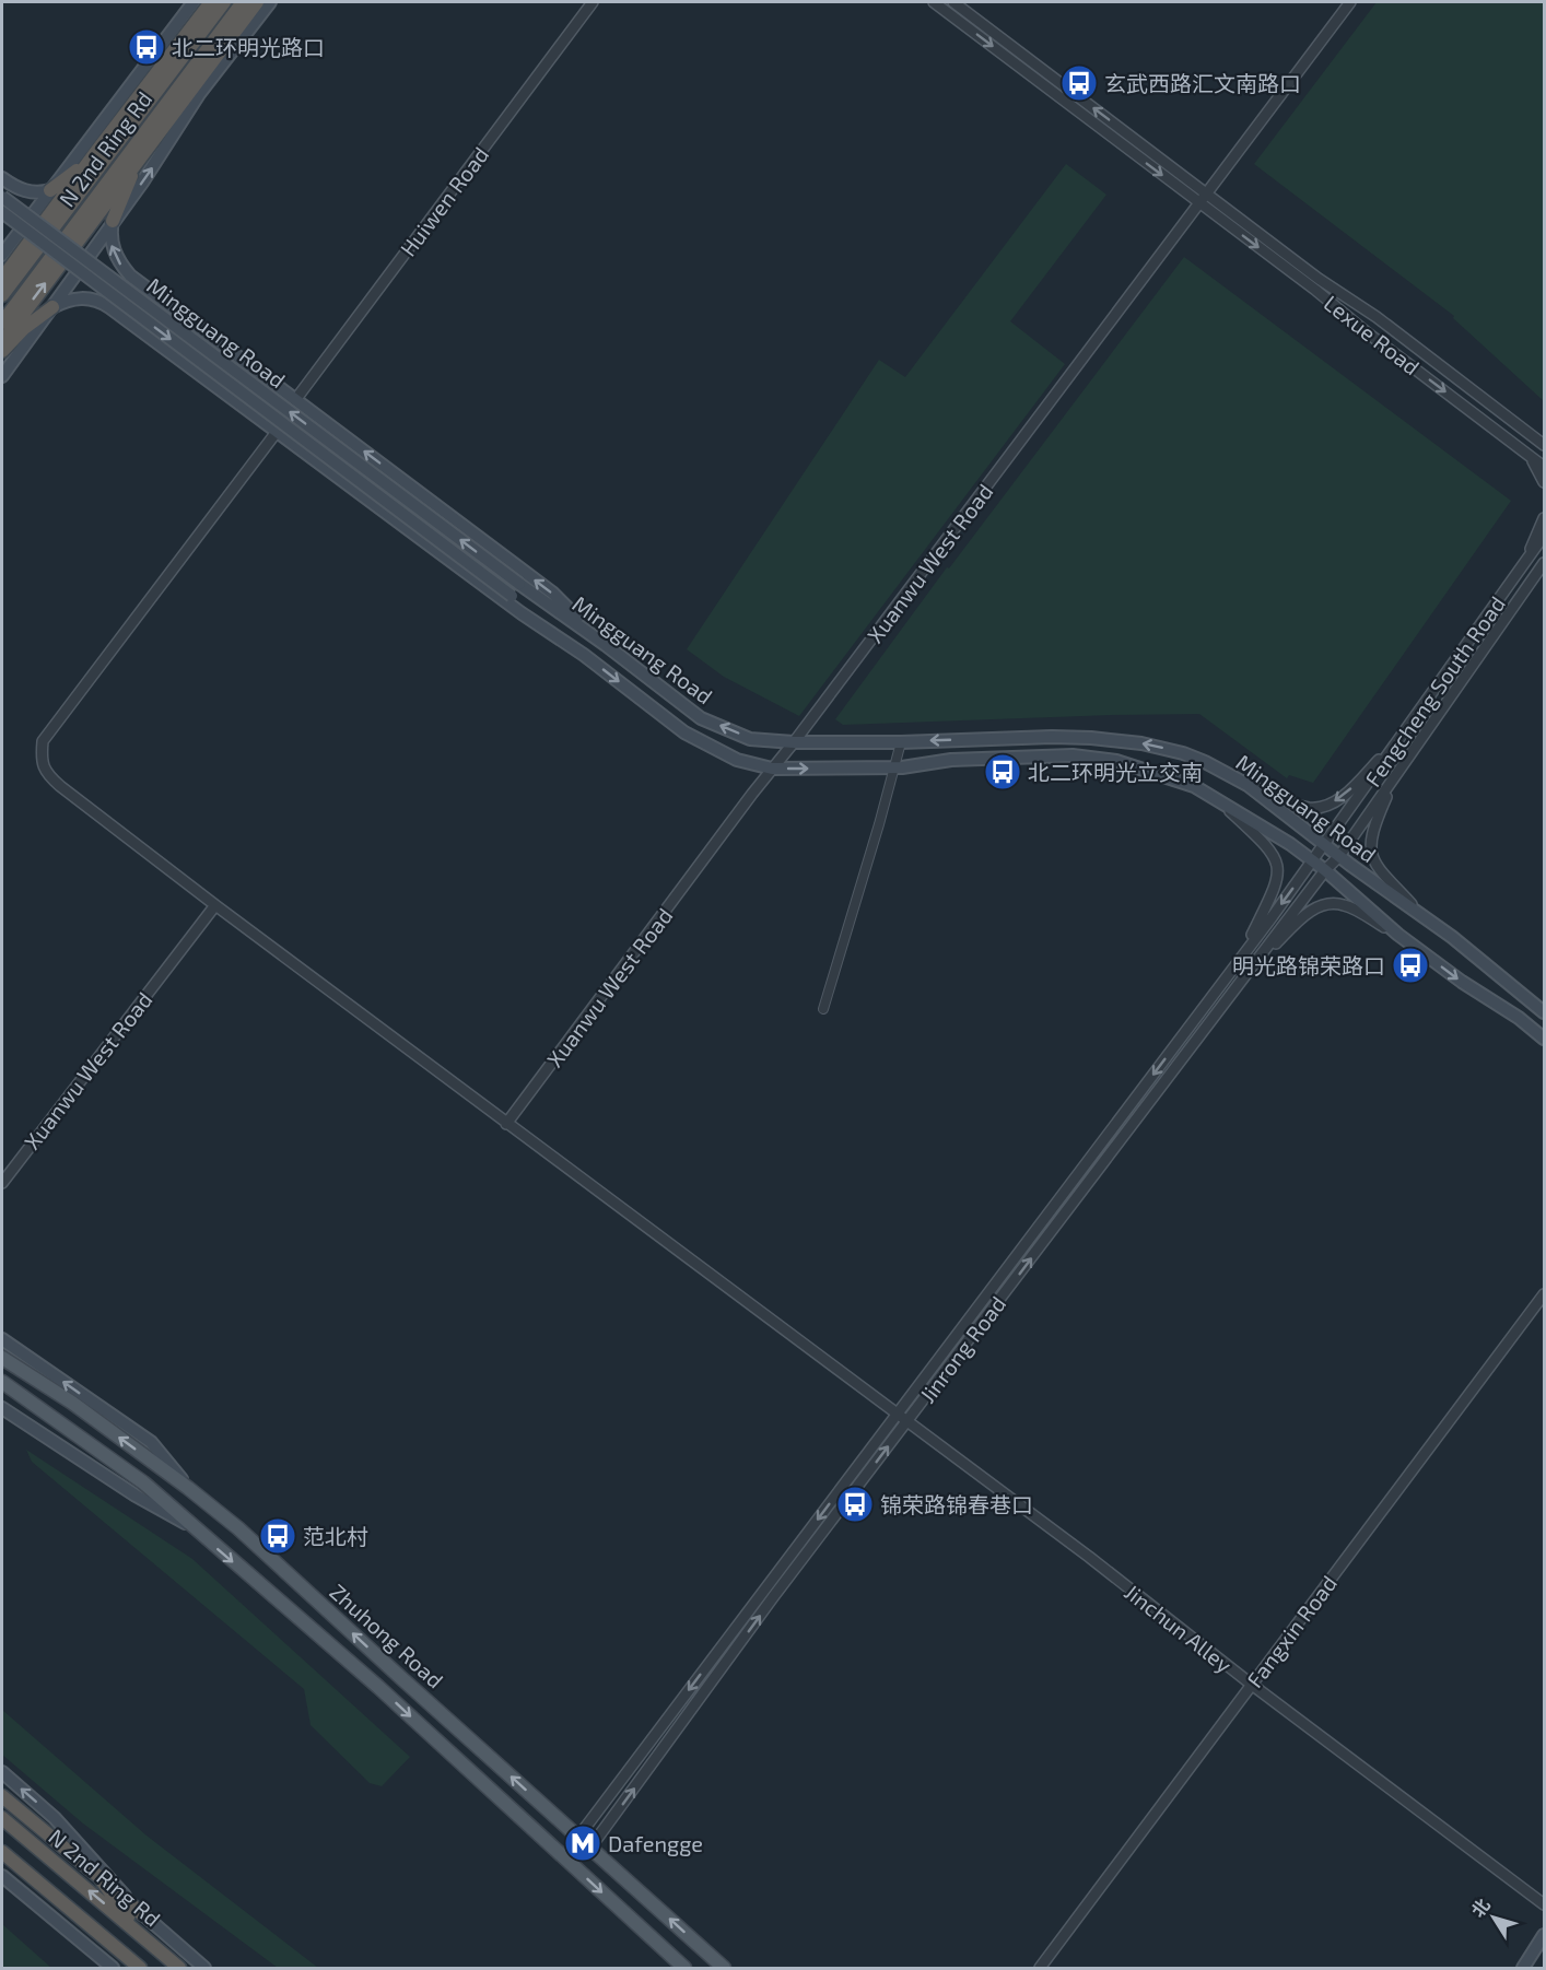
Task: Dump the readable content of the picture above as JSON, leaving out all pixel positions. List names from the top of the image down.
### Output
{
  "streets": {
    "highway": ["N 2nd Ring Rd"],
    "main road": ["Mingguang Road", "Zhuhong Road"],
    "street": [
      "Huiwen Road",
      "Lexue Road",
      "Xuanwu West Road",
      "Fengcheng South Road",
      "Jinrong Road",
      "Jinchun Alley",
      "Fangxin Road"
    ]
  },
  "crossings": [
    ["Mingguang Road", "Xuanwu West Road"],
    ["Mingguang Road", "Fengcheng South Road"],
    ["Mingguang Road", "Jinrong Road"],
    ["Lexue Road", "Xuanwu West Road"],
    ["Fengcheng South Road", "Jinrong Road"],
    ["Jinrong Road", "Jinchun Alley"],
    ["Jinrong Road", "Zhuhong Road"],
    ["Jinchun Alley", "Fangxin Road"]
  ],
  "places": {
    "bus stop": [
      "北二环明光路口",
      "玄武西路汇文南路口",
      "北二环明光立交南",
      "明光路锦荣路口",
      "锦荣路锦春巷口",
      "范北村"
    ],
    "metro station": ["Dafengge"]
  },
  "north": "top left"
}
